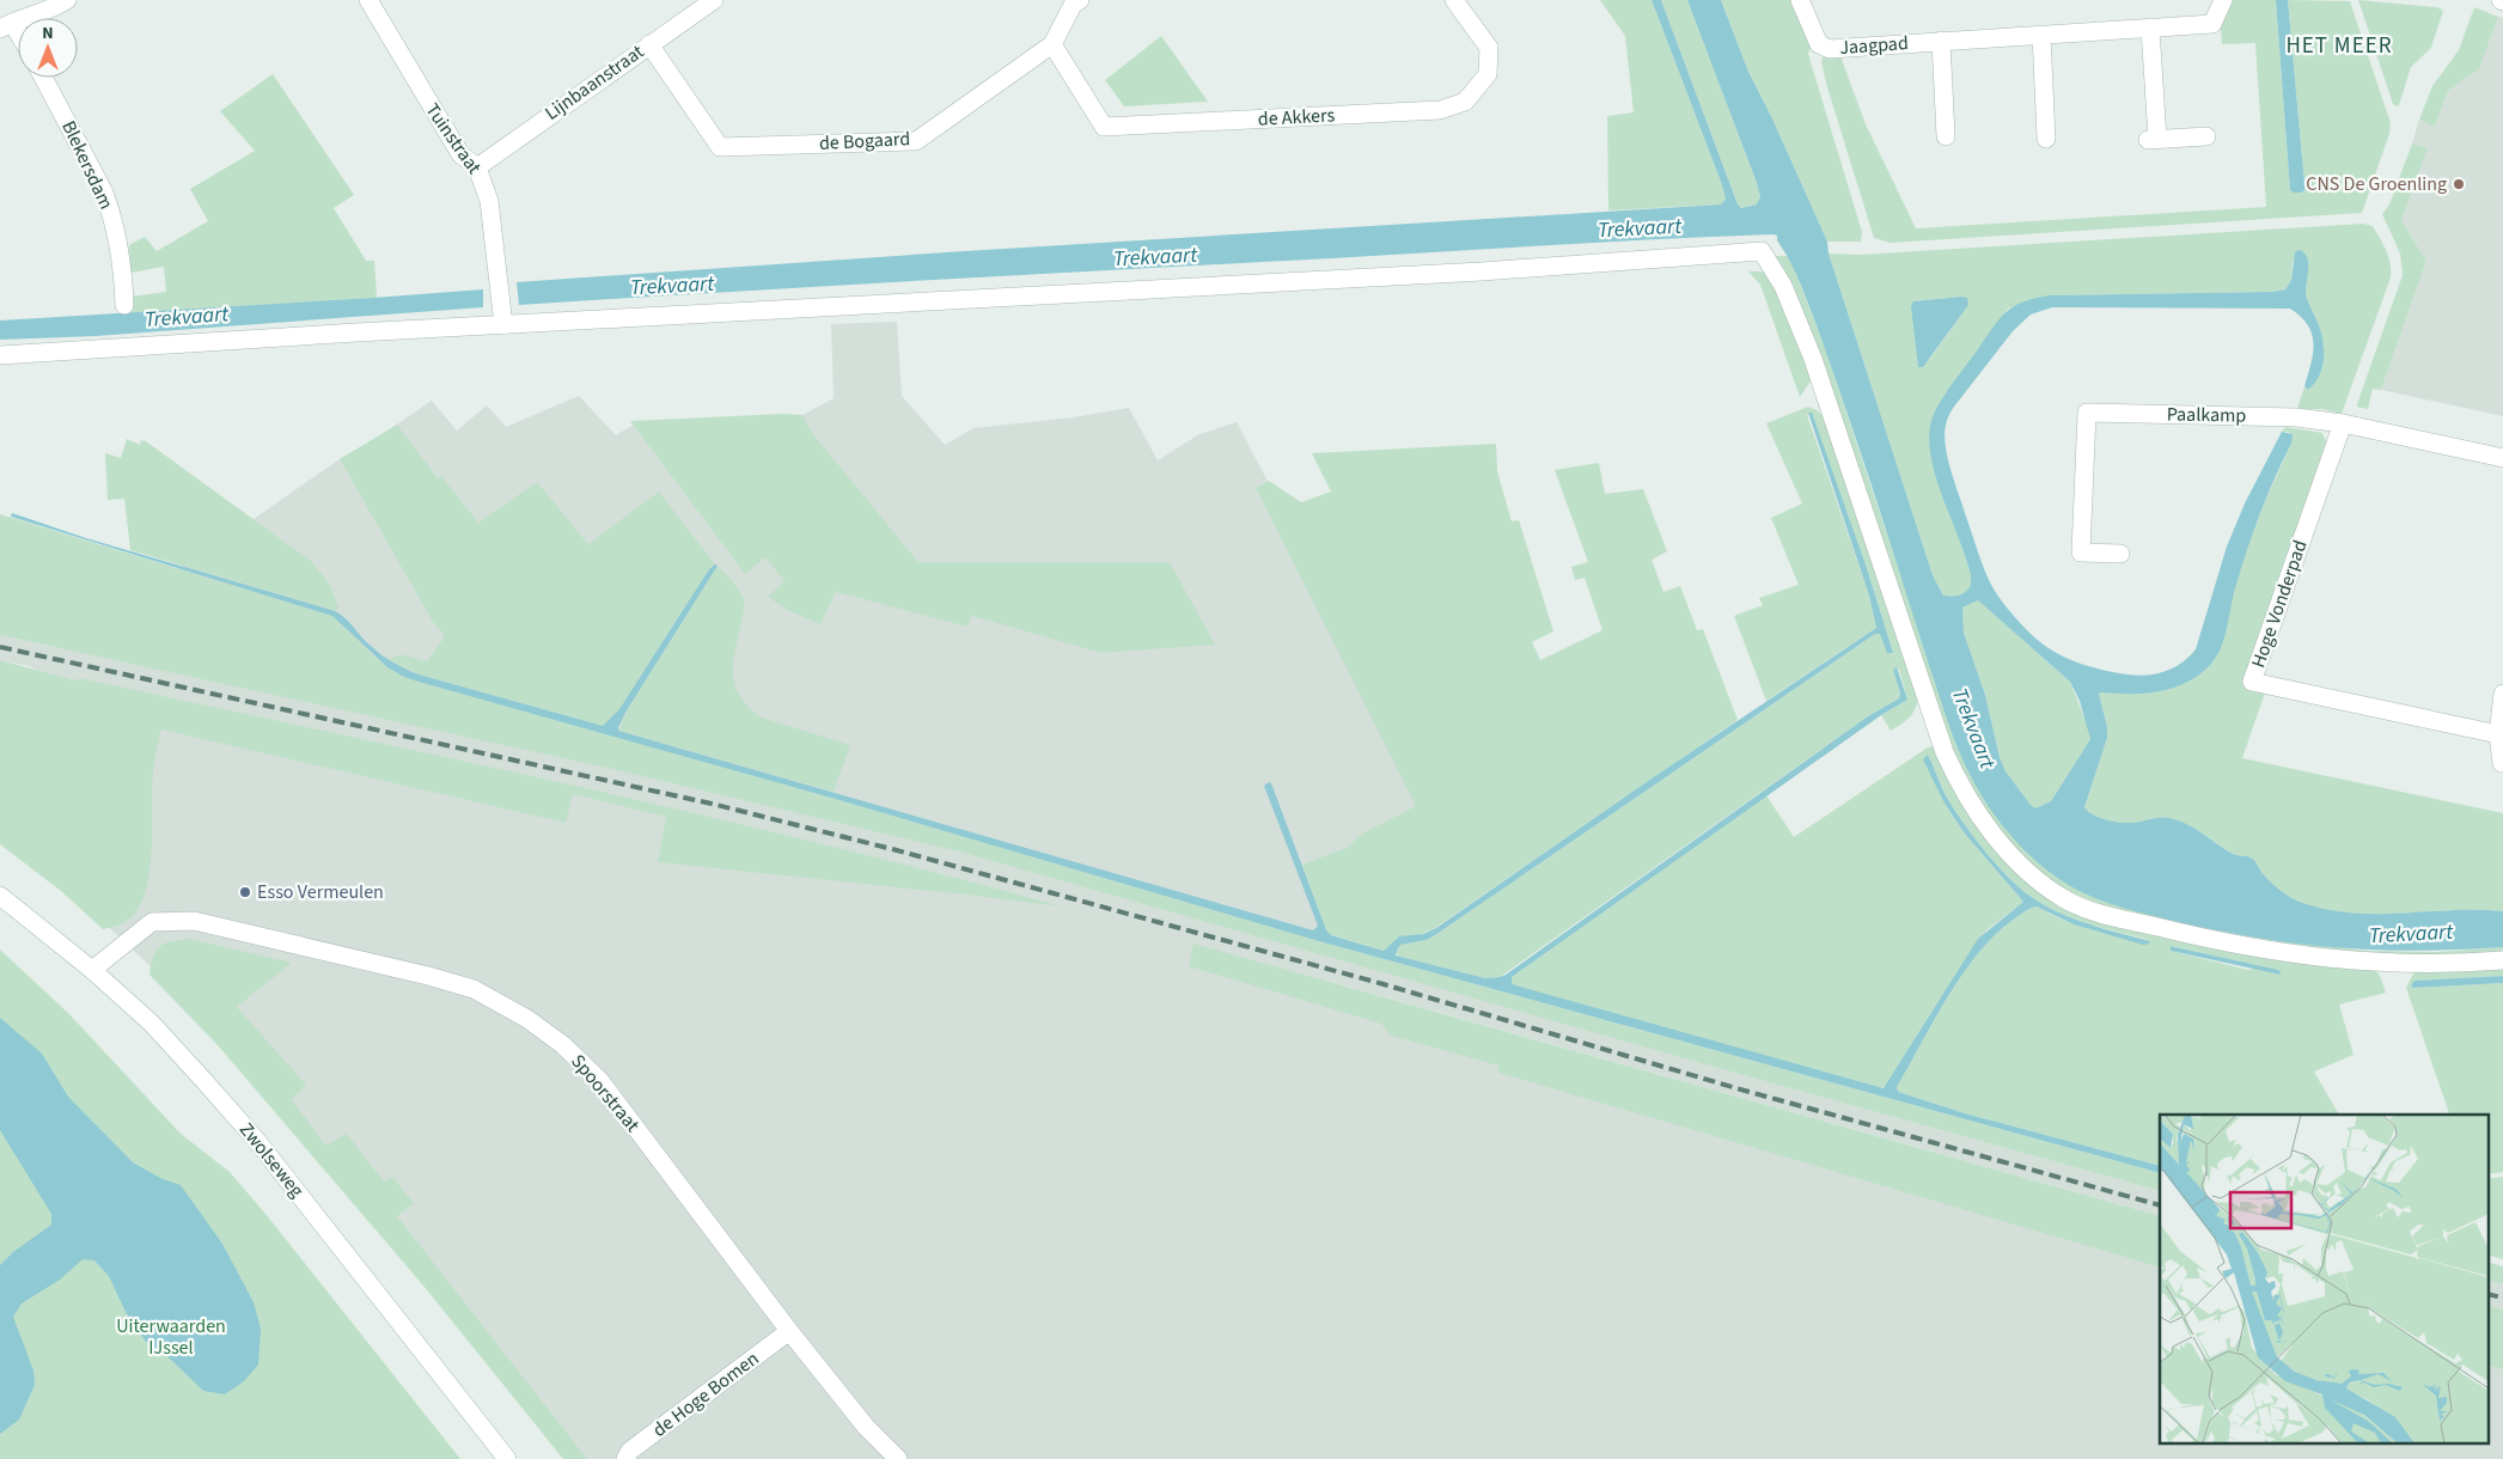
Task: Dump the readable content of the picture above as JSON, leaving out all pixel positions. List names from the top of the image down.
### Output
{
  "streets": {
    "street": [
      "Jaagpad",
      "Lijnbaanstraat",
      "de Akkers",
      "Tuinstraat",
      "de Bogaard",
      "Blekersdam",
      "Paalkamp",
      "Hoge Vonderpad",
      "Spoorstraat",
      "Zwolseweg",
      "de Hoge Bomen"
    ]
  },
  "crossings": [
    ["Lijnbaanstraat", "Tuinstraat"],
    ["Lijnbaanstraat", "de Bogaard"],
    ["de Akkers", "de Bogaard"],
    ["Paalkamp", "Hoge Vonderpad"],
    ["Spoorstraat", "Zwolseweg"],
    ["Spoorstraat", "de Hoge Bomen"]
  ],
  "districts": ["HET MEER"],
  "water": ["Trekvaart"],
  "parks": ["Uiterwaarden IJssel"],
  "places": ["CNS De Groenling", "Esso Vermeulen"],
  "north": "top"
}
